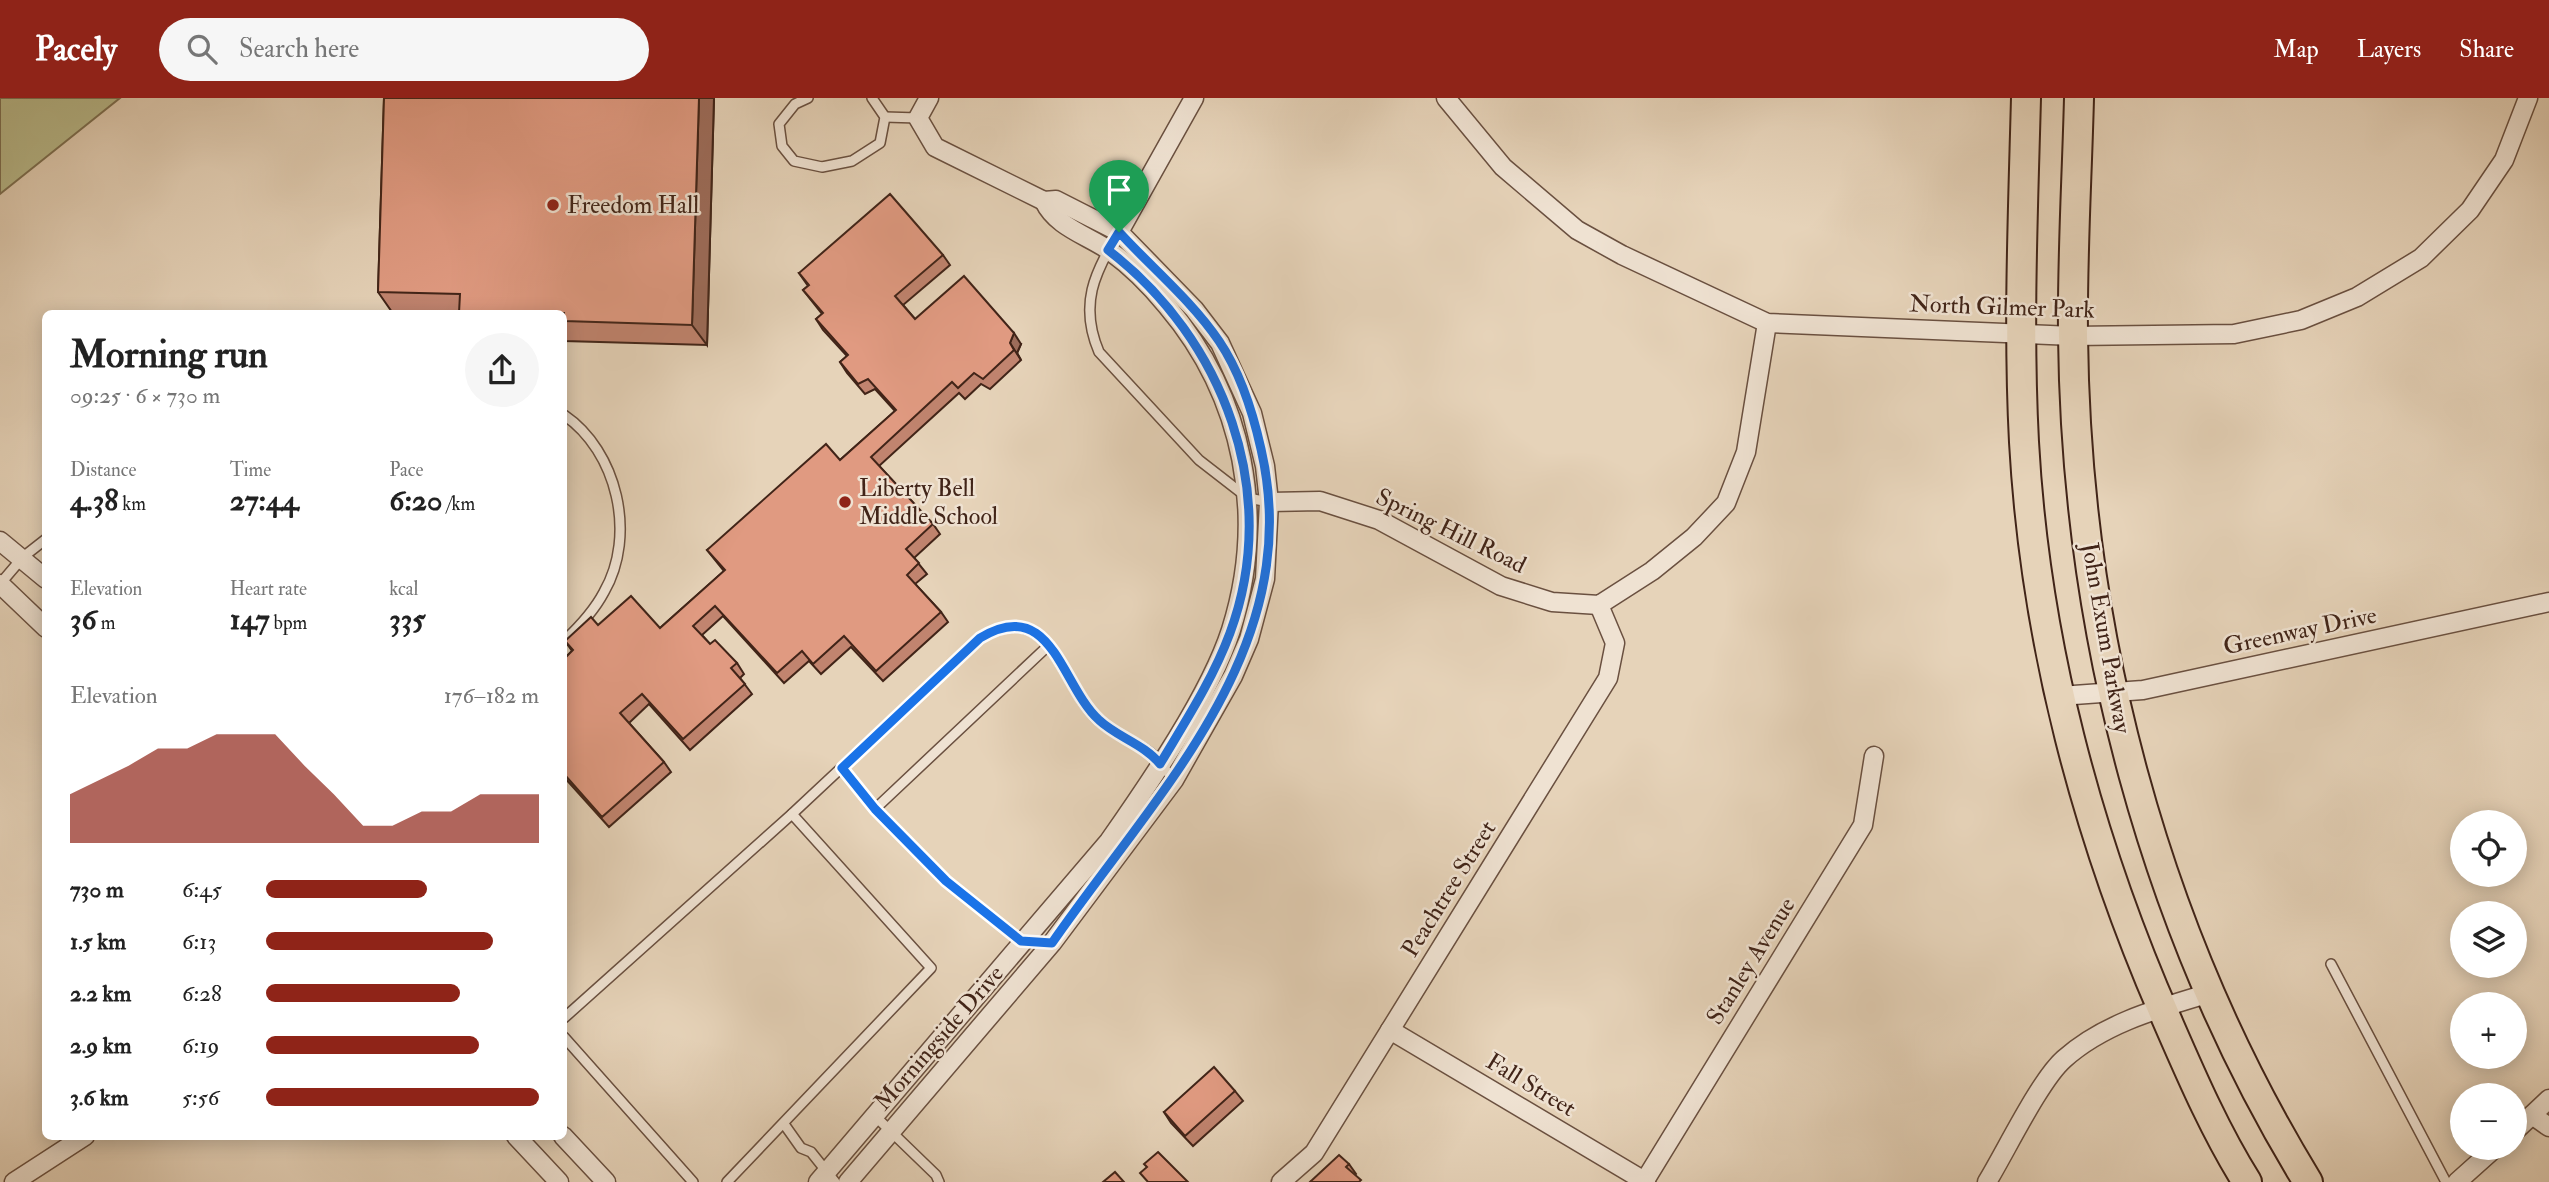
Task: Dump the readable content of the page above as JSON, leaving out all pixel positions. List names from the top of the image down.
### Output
{
  "streets": {
    "main road": ["John Exum Parkway"],
    "street": [
      "North Gilmer Park",
      "Spring Hill Road",
      "Greenway Drive",
      "Peachtree Street",
      "Stanley Avenue",
      "Morningside Drive",
      "Fall Street"
    ]
  },
  "crossings": [
    ["North Gilmer Park", "John Exum Parkway"],
    ["Spring Hill Road", "Peachtree Street"],
    ["Spring Hill Road", "Morningside Drive"],
    ["Greenway Drive", "John Exum Parkway"],
    ["Peachtree Street", "Fall Street"],
    ["Stanley Avenue", "Fall Street"]
  ],
  "places": ["Freedom Hall", "Liberty Bell Middle School"],
  "page": {
    "header": "Pacely",
    "search": "Search here",
    "nav": ["Map", "Layers", "Share"],
    "heading": ["Morning run", "09:25 · 6 × 730 m"],
    "stats": [
      ["Distance", "4.38 km"],
      ["Time", "27:44"],
      ["Pace", "6:20 /km"],
      ["Elevation", "36 m"],
      ["Heart rate", "147 bpm"],
      ["kcal", "335"]
    ],
    "chart": ["Elevation", "176–182 m"],
    "map_buttons": ["+", "−"],
    "list": [
      {
        "name": "730 m",
        "note": "6:45"
      },
      {
        "name": "1.5 km",
        "note": "6:13"
      },
      {
        "name": "2.2 km",
        "note": "6:28"
      },
      {
        "name": "2.9 km",
        "note": "6:19"
      },
      {
        "name": "3.6 km",
        "note": "5:56"
      }
    ]
  }
}
